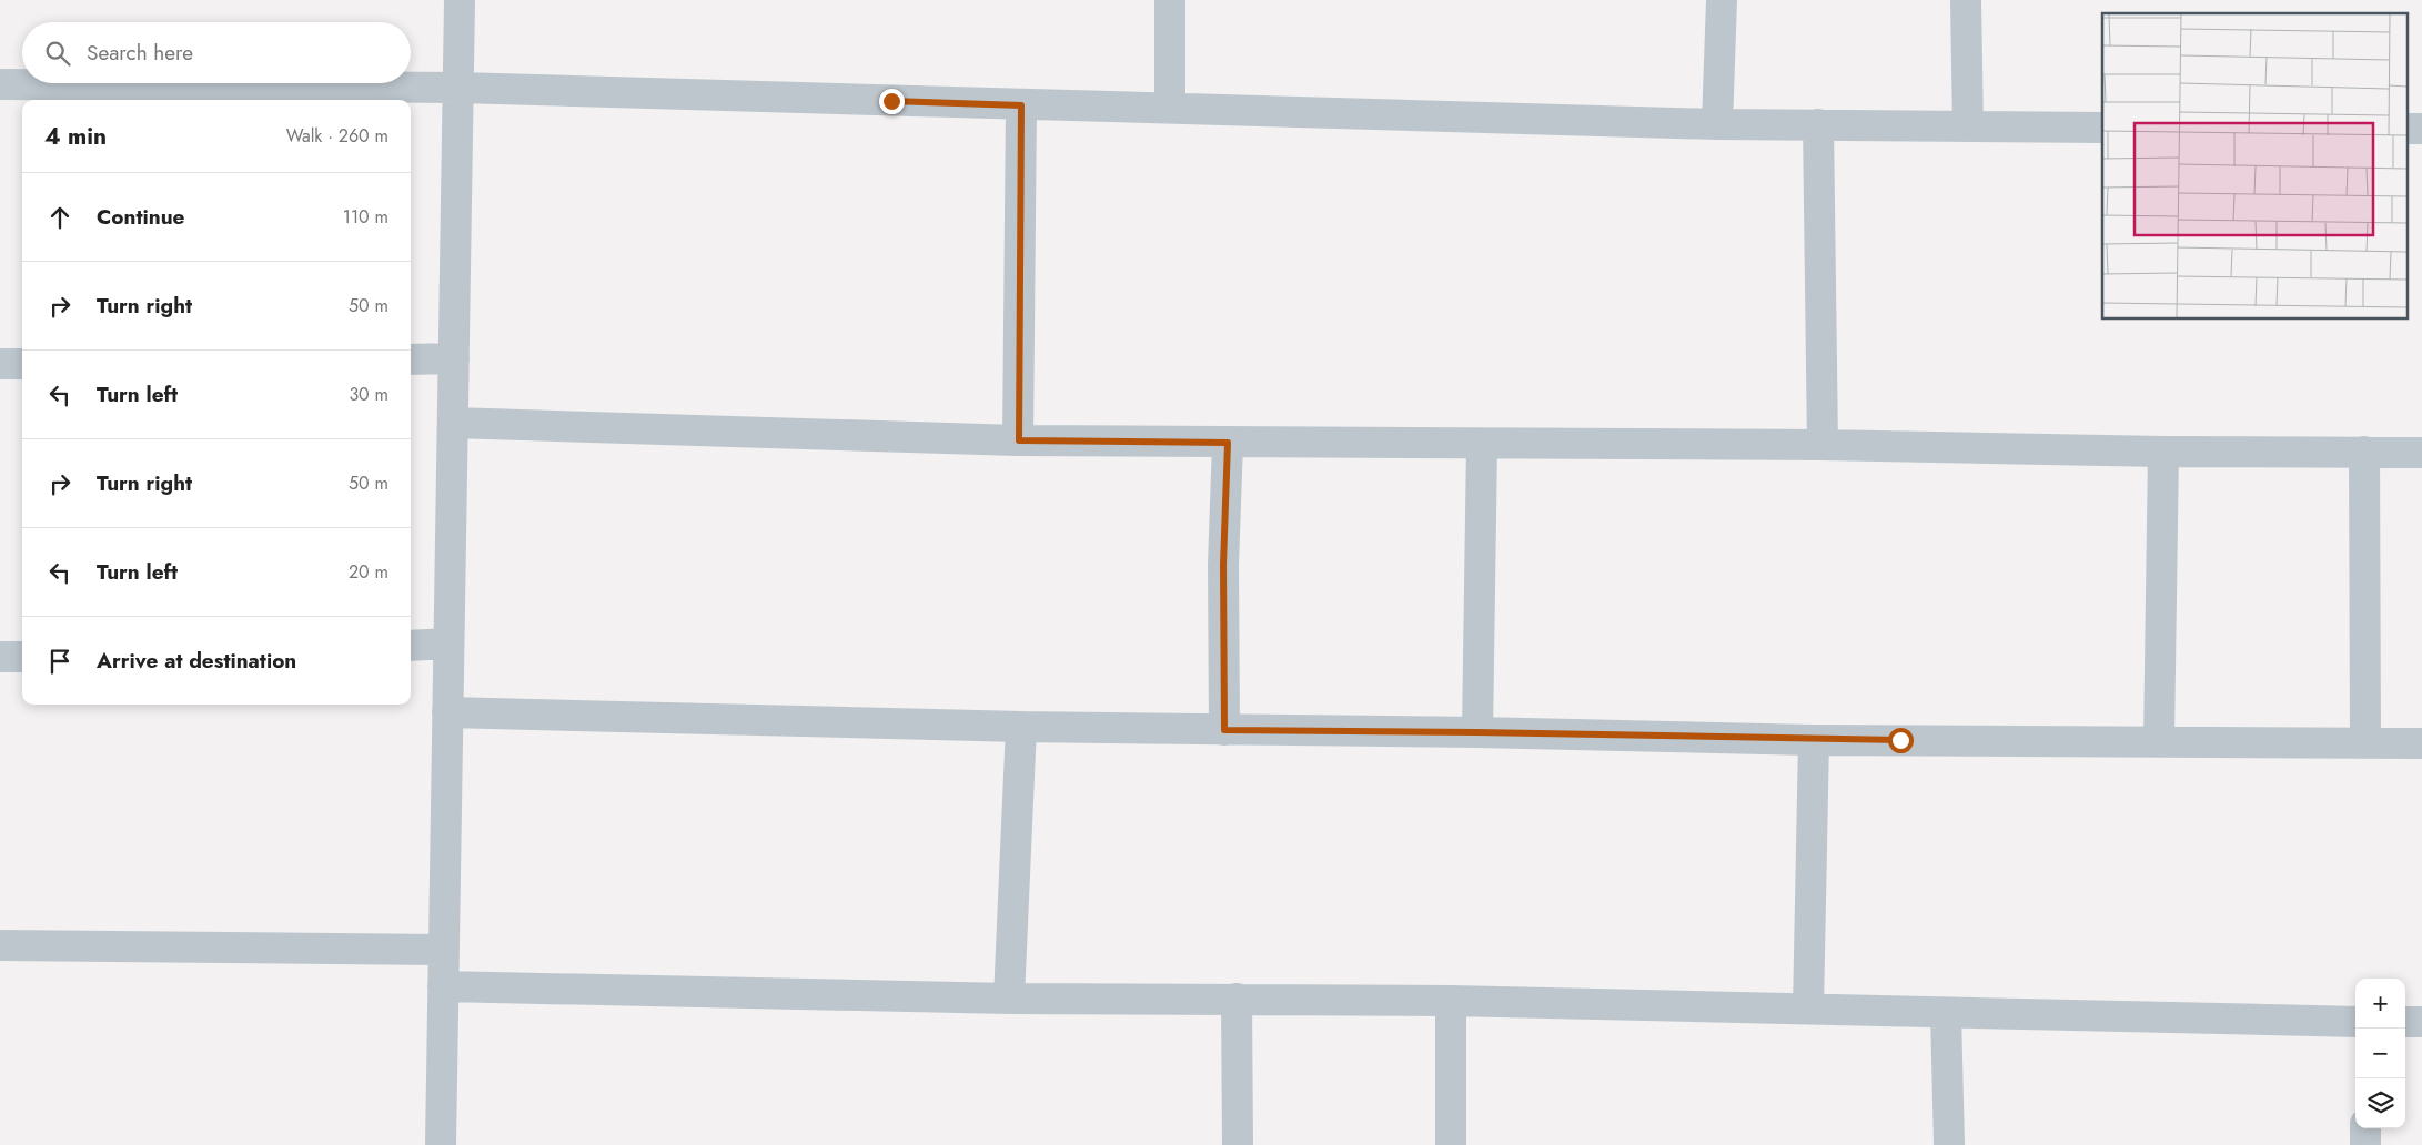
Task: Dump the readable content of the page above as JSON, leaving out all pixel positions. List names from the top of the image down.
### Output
{
  "page": {
    "search": "Search here",
    "heading": ["4 min", "Walk · 260 m"],
    "list": [
      ["Continue", "110 m"],
      ["Turn right", "50 m"],
      ["Turn left", "30 m"],
      ["Turn right", "50 m"],
      ["Turn left", "20 m"],
      "Arrive at destination"
    ],
    "map_buttons": ["+", "−"]
  }
}
